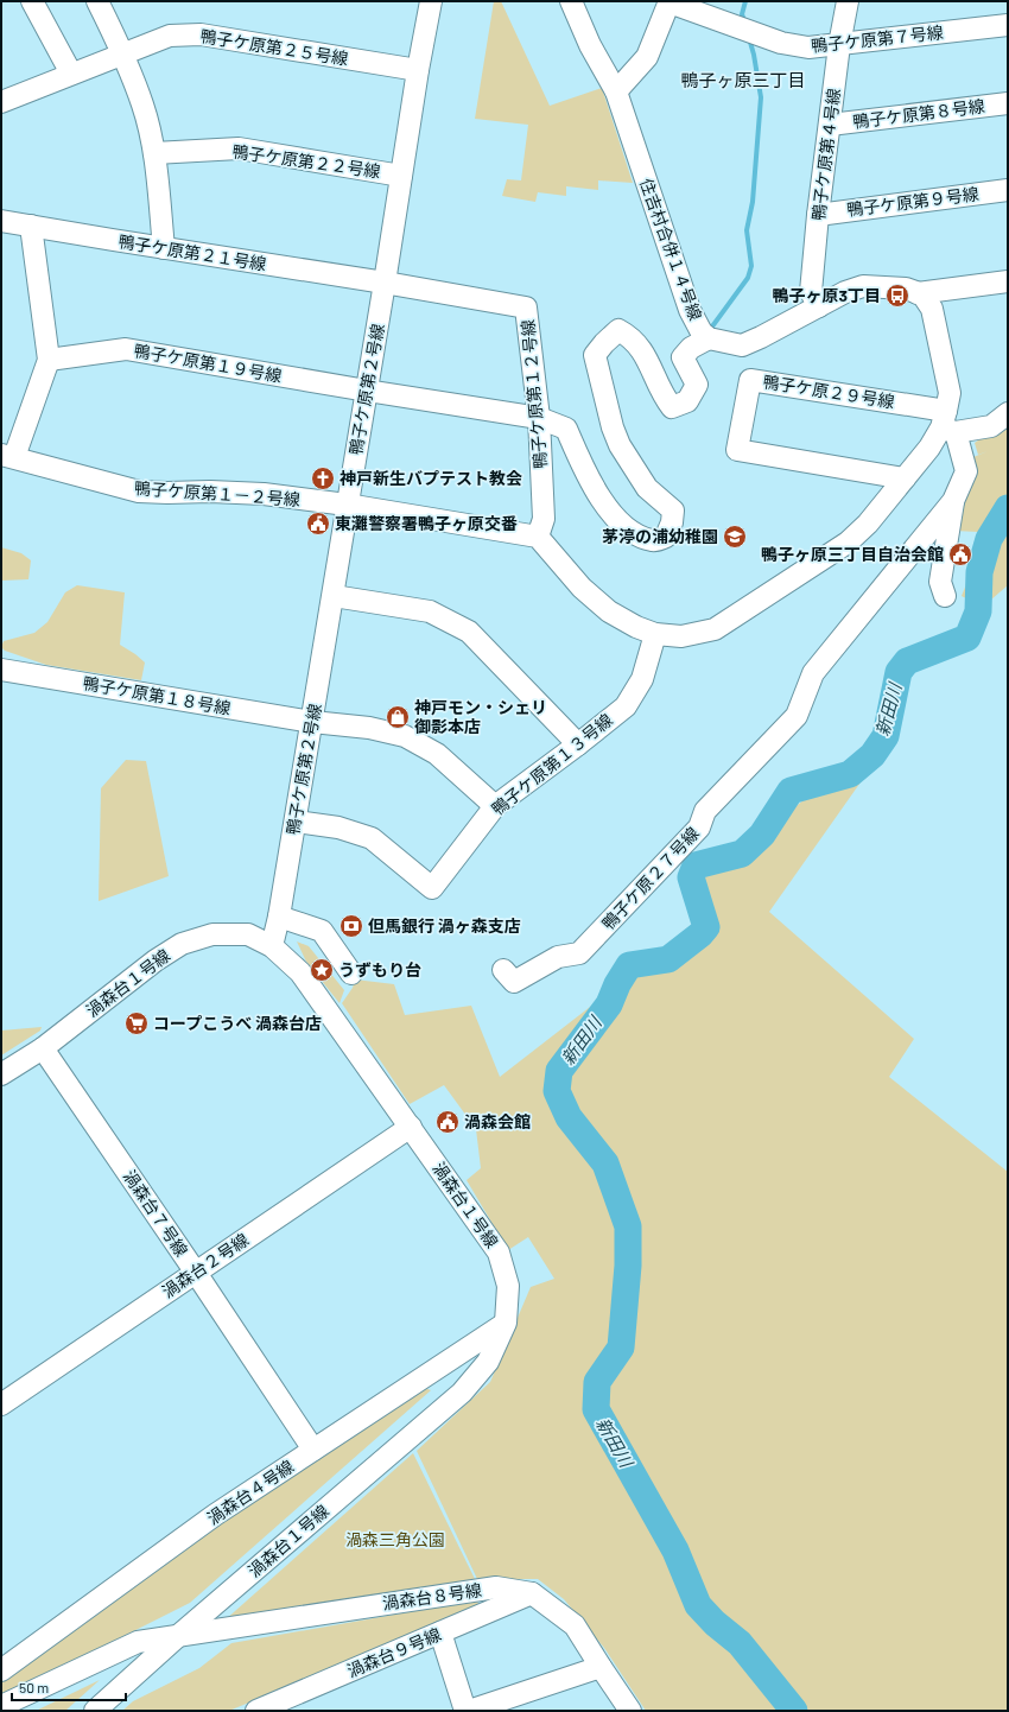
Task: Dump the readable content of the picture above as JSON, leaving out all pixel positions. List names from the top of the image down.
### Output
{
  "streets": {
    "street": [
      "鴨子ケ原第７号線",
      "鴨子ケ原第２５号線",
      "鴨子ケ原第８号線",
      "鴨子ケ原第４号線",
      "鴨子ケ原第２２号線",
      "鴨子ケ原第９号線",
      "住吉村合併１４号線",
      "鴨子ケ原第２１号線",
      "鴨子ケ原第１９号線",
      "鴨子ケ原第２号線",
      "鴨子ケ原２９号線",
      "鴨子ケ原第１２号線",
      "鴨子ケ原第１－２号線",
      "鴨子ケ原第１８号線",
      "鴨子ケ原第１３号線",
      "鴨子ケ原２７号線",
      "渦森台１号線",
      "渦森台７号線",
      "渦森台２号線",
      "渦森台４号線",
      "渦森台８号線",
      "渦森台９号線"
    ]
  },
  "crossings": [
    ["鴨子ケ原第７号線", "鴨子ケ原第４号線"],
    ["鴨子ケ原第２５号線", "鴨子ケ原第２号線"],
    ["鴨子ケ原第８号線", "鴨子ケ原第４号線"],
    ["鴨子ケ原第４号線", "鴨子ケ原第９号線"],
    ["鴨子ケ原第４号線", "住吉村合併１４号線"],
    ["鴨子ケ原第２２号線", "鴨子ケ原第２号線"],
    ["住吉村合併１４号線", "鴨子ケ原第１９号線"],
    ["鴨子ケ原第２１号線", "鴨子ケ原第２号線"],
    ["鴨子ケ原第２１号線", "鴨子ケ原第１２号線"],
    ["鴨子ケ原第１９号線", "鴨子ケ原第２号線"],
    ["鴨子ケ原第１９号線", "鴨子ケ原第１２号線"],
    ["鴨子ケ原第２号線", "鴨子ケ原第１２号線"],
    ["鴨子ケ原第２号線", "鴨子ケ原第１－２号線"],
    ["鴨子ケ原第２号線", "鴨子ケ原第１８号線"],
    ["鴨子ケ原第２号線", "鴨子ケ原第１３号線"],
    ["鴨子ケ原第２号線", "渦森台１号線"],
    ["鴨子ケ原２９号線", "鴨子ケ原２７号線"],
    ["鴨子ケ原第１２号線", "鴨子ケ原第１－２号線"],
    ["鴨子ケ原第１８号線", "鴨子ケ原第１３号線"],
    ["渦森台１号線", "渦森台７号線"],
    ["渦森台１号線", "渦森台２号線"],
    ["渦森台１号線", "渦森台４号線"],
    ["渦森台１号線", "渦森台８号線"],
    ["渦森台７号線", "渦森台２号線"],
    ["渦森台７号線", "渦森台４号線"],
    ["渦森台８号線", "渦森台９号線"]
  ],
  "districts": ["鴨子ヶ原三丁目"],
  "water": ["新田川"],
  "parks": ["渦森三角公園"],
  "places": {
    "bus stop": ["鴨子ヶ原3丁目"],
    "church": ["神戸新生バプテスト教会"],
    "public building": ["東灘警察署鴨子ヶ原交番", "鴨子ヶ原三丁目自治会館", "渦森会館"],
    "school or university": ["茅渟の浦幼稚園"],
    "shop": ["神戸モン・シェリ 御影本店"],
    "bank": ["但馬銀行 渦ヶ森支店"],
    "place": ["うずもり台"],
    "supermarket": ["コープこうべ 渦森台店"]
  },
  "scale_bar": "50 m"
}
